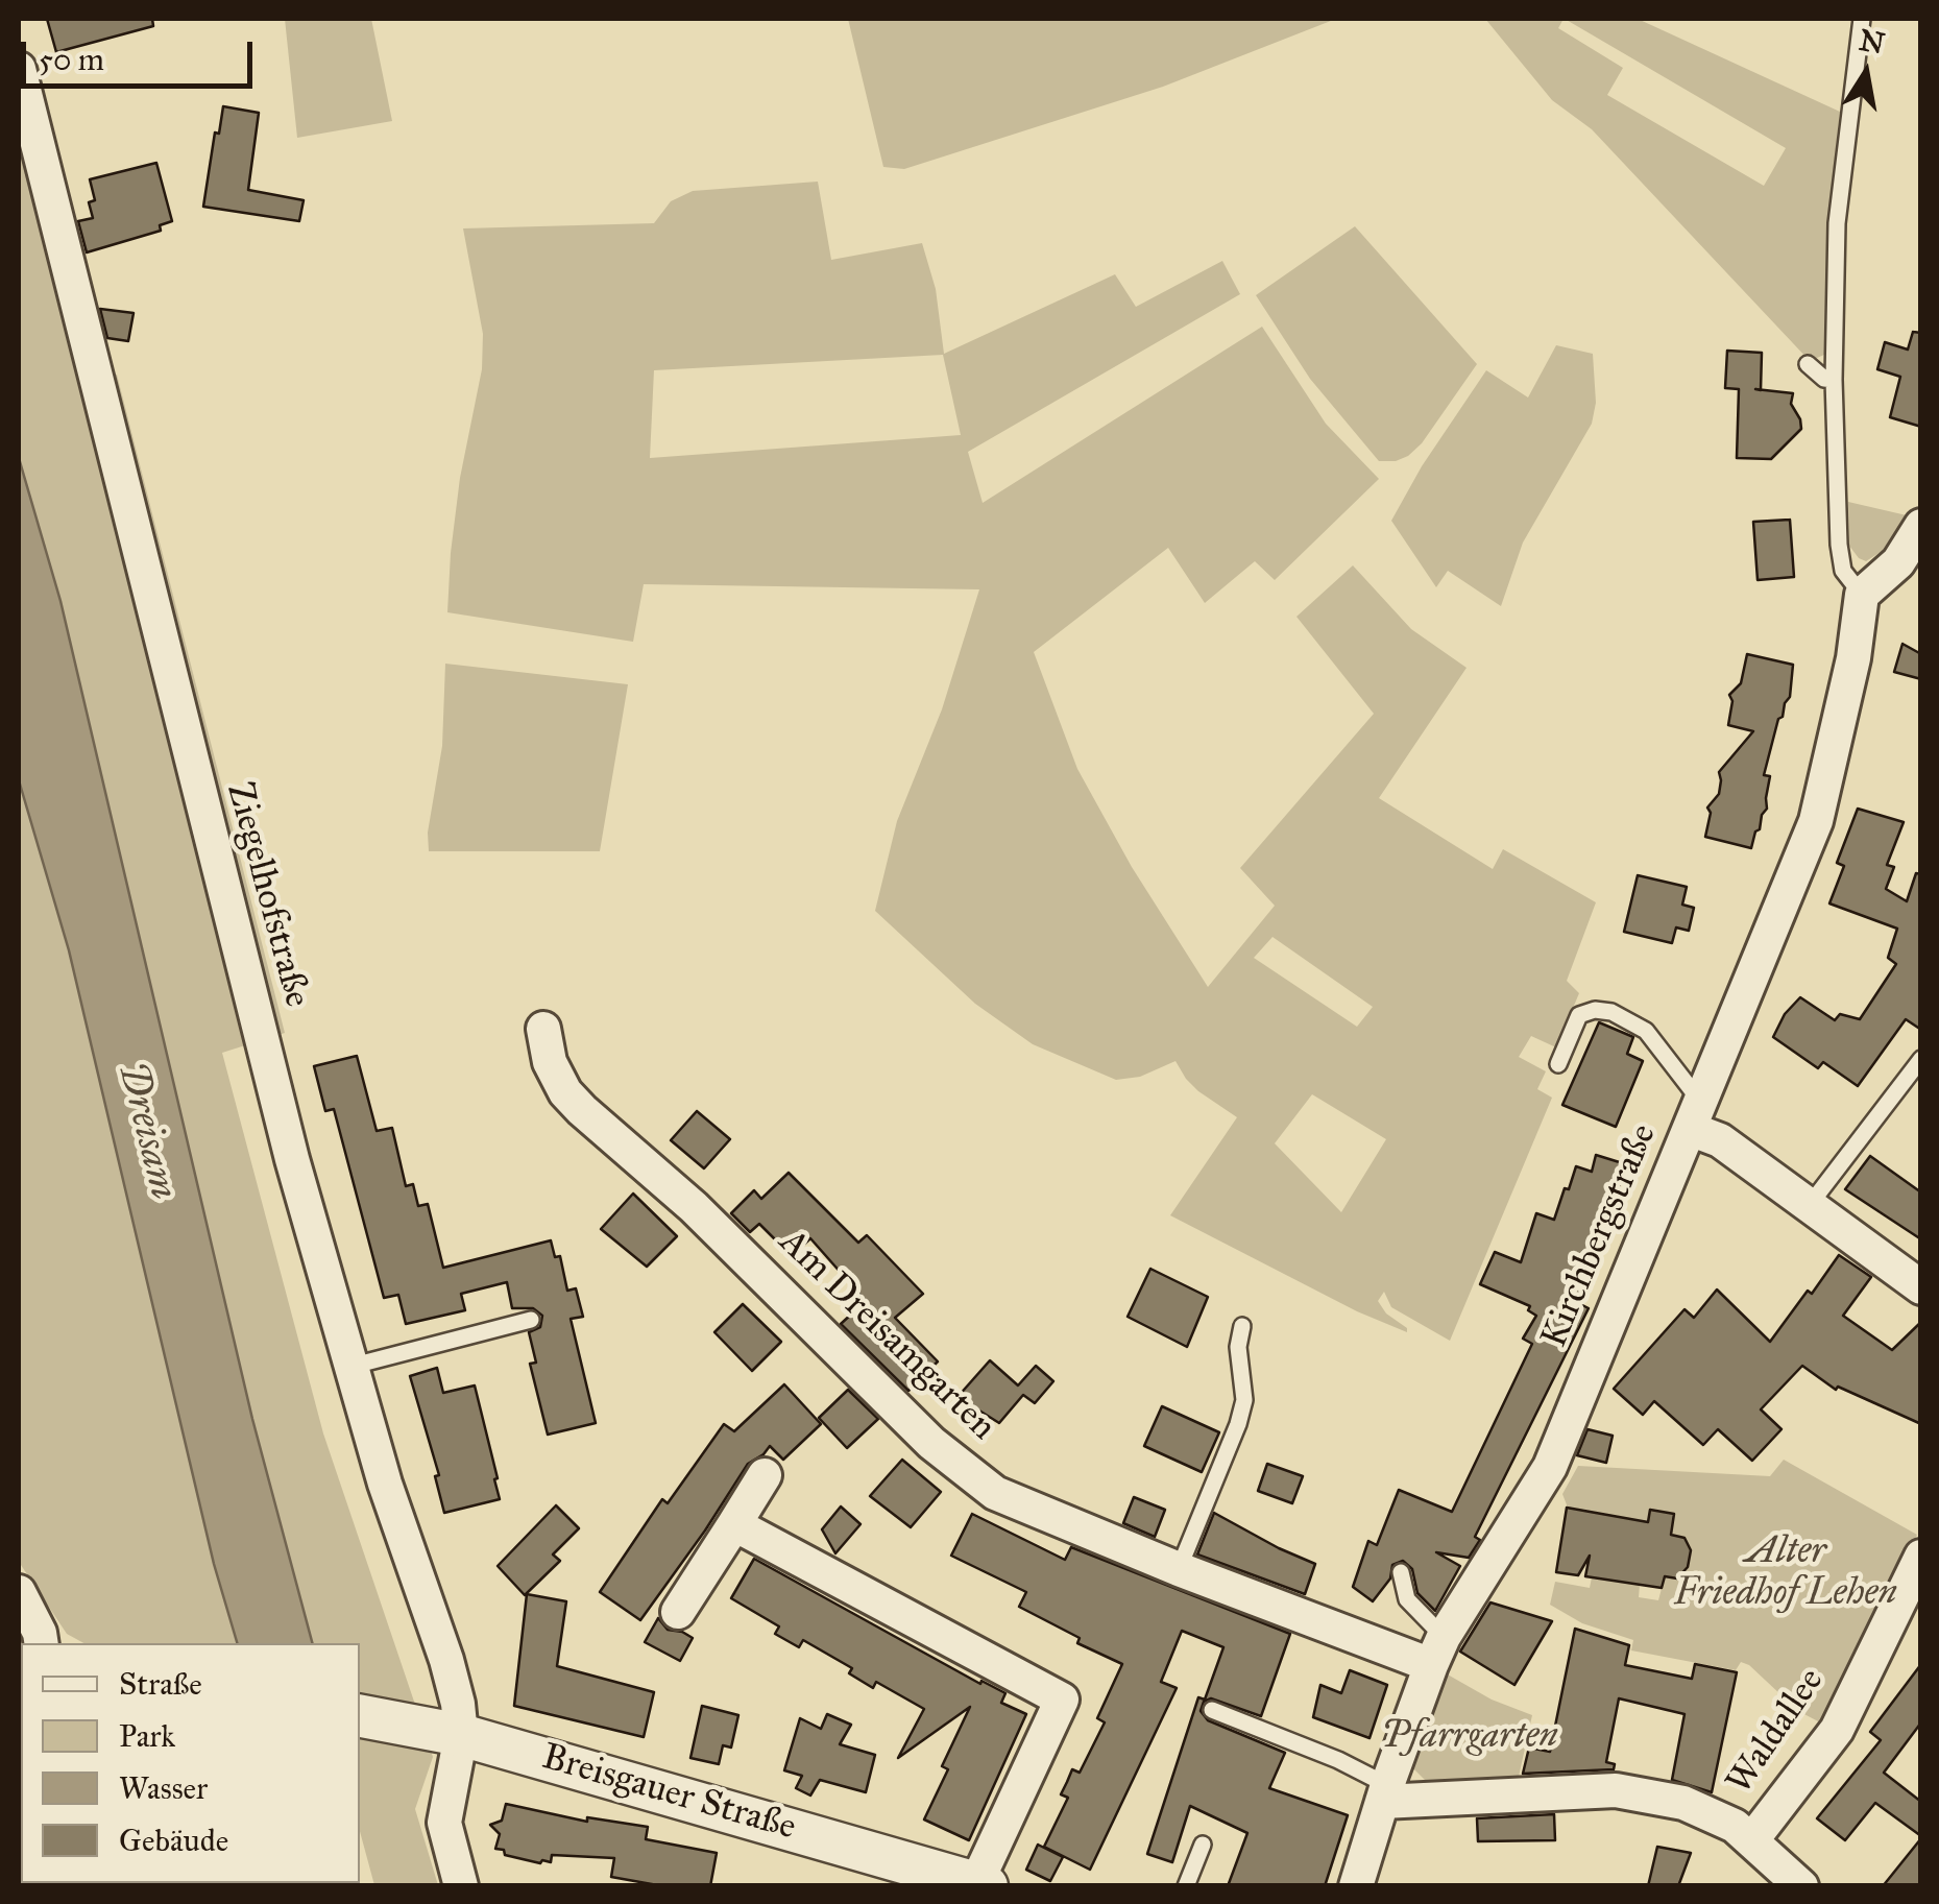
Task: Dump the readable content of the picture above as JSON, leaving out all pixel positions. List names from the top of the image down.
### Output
{
  "streets": {
    "street": [
      "Ziegelhofstraße",
      "Kirchbergstraße",
      "Am Dreisamgarten",
      "Waldallee",
      "Breisgauer Straße"
    ]
  },
  "crossings": [
    ["Ziegelhofstraße", "Breisgauer Straße"],
    ["Kirchbergstraße", "Am Dreisamgarten"]
  ],
  "water": ["Dreisam"],
  "parks": ["Alter Friedhof Lehen", "Pfarrgarten"],
  "legend": [
    "Straße",
    "Park",
    "Wasser",
    "Gebäude"
  ],
  "scale_bar": "50 m",
  "north": "top"
}
